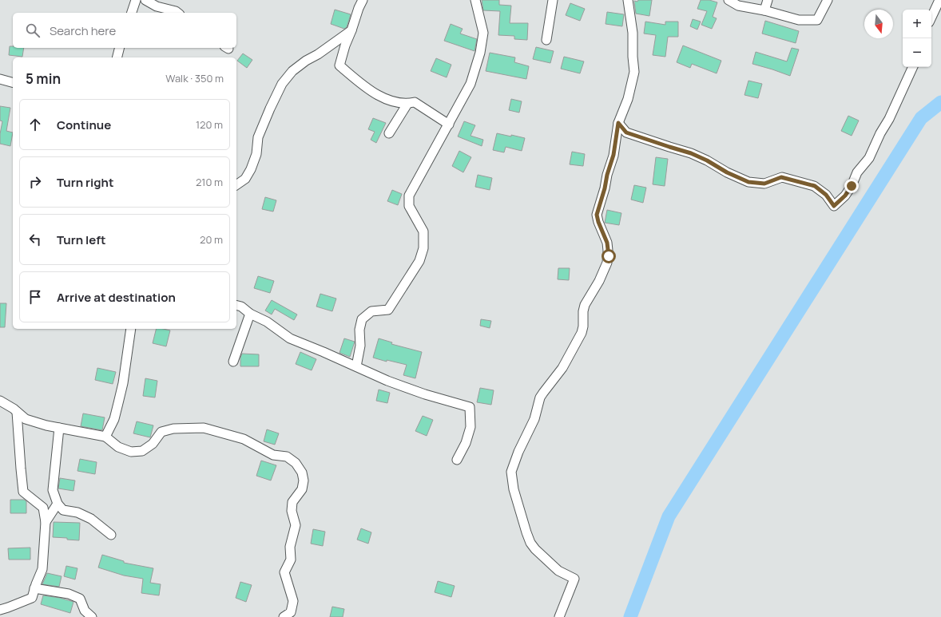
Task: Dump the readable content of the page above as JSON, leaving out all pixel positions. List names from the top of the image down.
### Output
{
  "north": "bottom",
  "page": {
    "map_buttons": ["+", "−"],
    "search": "Search here",
    "heading": ["5 min", "Walk · 350 m"],
    "list": [
      ["Continue", "120 m"],
      ["Turn right", "210 m"],
      ["Turn left", "20 m"],
      "Arrive at destination"
    ]
  }
}
